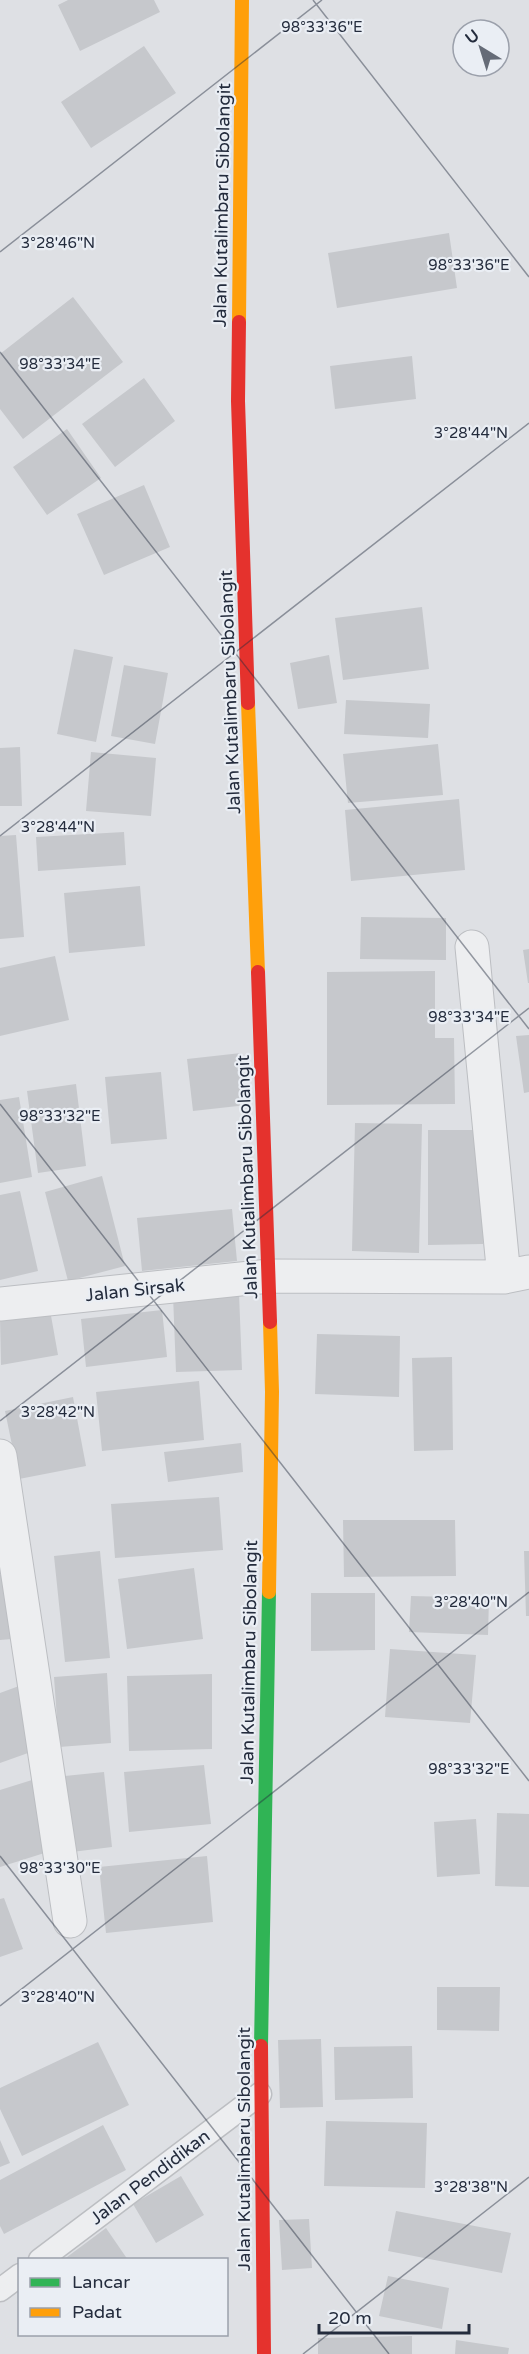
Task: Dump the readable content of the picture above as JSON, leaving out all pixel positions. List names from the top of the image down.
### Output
{
  "streets": {
    "street": ["Jalan Kutalimbaru Sibolangit", "Jalan Sirsak"],
    "lane": ["Jalan Pendidikan"]
  },
  "crossings": [
    ["Jalan Kutalimbaru Sibolangit", "Jalan Sirsak"],
    ["Jalan Kutalimbaru Sibolangit", "Jalan Pendidikan"]
  ],
  "legend": ["Lancar", "Padat"],
  "scale_bar": "20 m",
  "north": "top left",
  "coordinates": [
    "98°33'36\"E",
    "3°28'46\"N",
    "98°33'34\"E",
    "3°28'44\"N",
    "98°33'32\"E",
    "3°28'42\"N",
    "3°28'40\"N",
    "98°33'30\"E",
    "3°28'38\"N"
  ]
}
